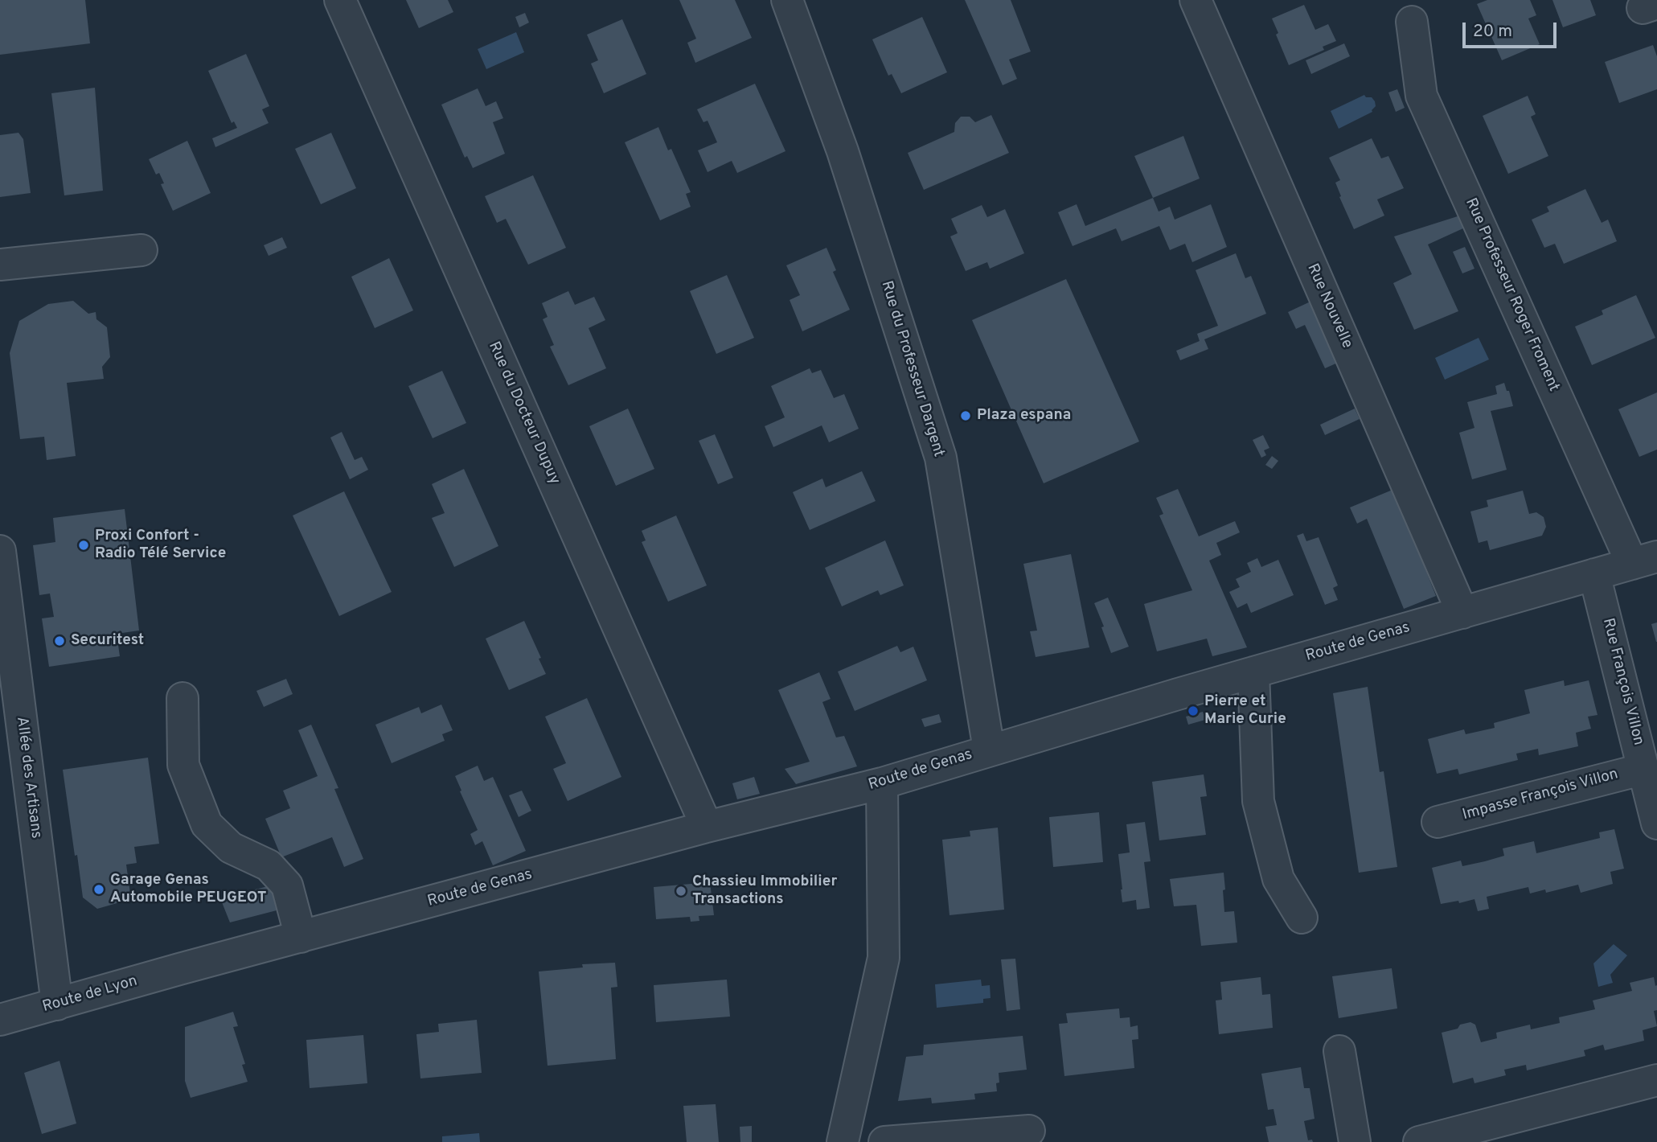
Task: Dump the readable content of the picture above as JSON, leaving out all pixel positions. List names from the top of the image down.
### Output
{
  "streets": {
    "street": [
      "Rue Professeur Roger Froment",
      "Rue Nouvelle",
      "Rue du Professeur Dargent",
      "Rue du Docteur Dupuy",
      "Route de Genas",
      "Rue François Villon",
      "Allée des Artisans",
      "Impasse François Villon",
      "Route de Lyon"
    ]
  },
  "crossings": [
    ["Rue Professeur Roger Froment", "Route de Genas"],
    ["Rue Nouvelle", "Route de Genas"],
    ["Rue du Professeur Dargent", "Route de Genas"],
    ["Rue du Docteur Dupuy", "Route de Genas"],
    ["Route de Genas", "Rue François Villon"],
    ["Route de Genas", "Route de Lyon"],
    ["Rue François Villon", "Impasse François Villon"],
    ["Allée des Artisans", "Route de Lyon"]
  ],
  "places": [
    "Plaza espana",
    "Proxi Confort - Radio Télé Service",
    "Securitest",
    "Pierre et Marie Curie",
    "Garage Genas Automobile PEUGEOT",
    "Chassieu Immobilier Transactions"
  ],
  "scale_bar": "20 m"
}
